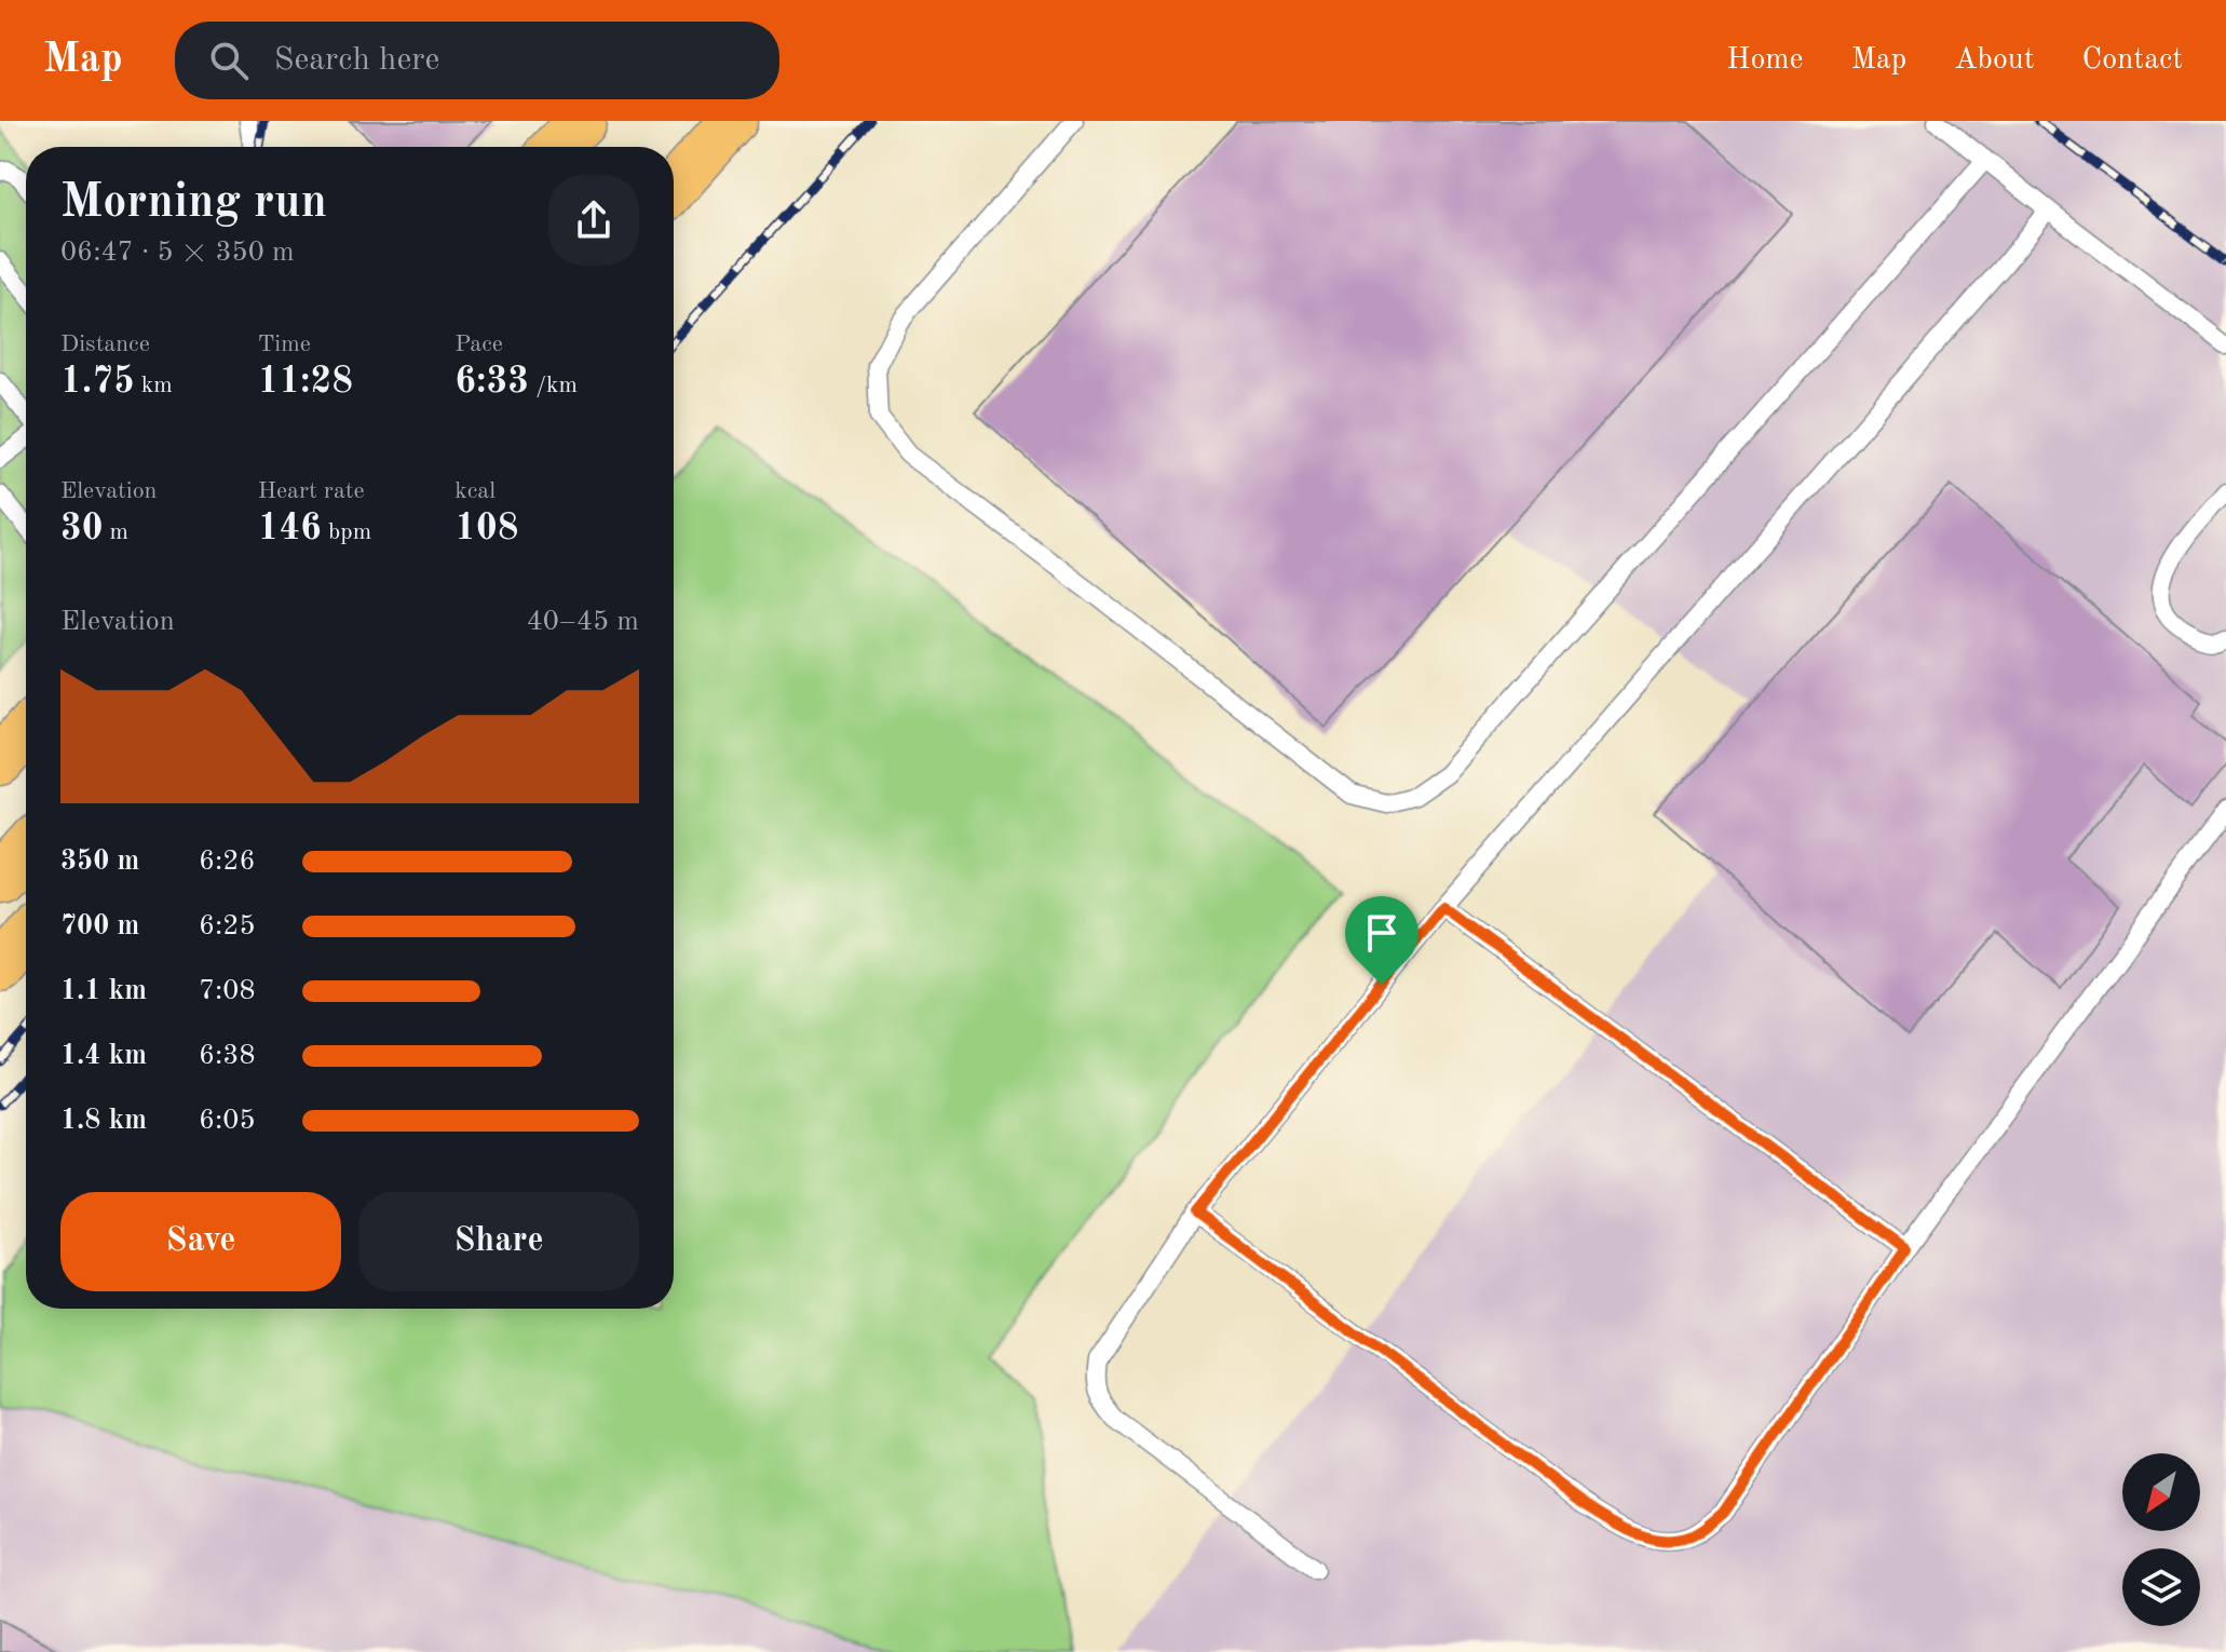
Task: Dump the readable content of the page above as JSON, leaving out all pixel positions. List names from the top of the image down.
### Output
{
  "north": "bottom left",
  "page": {
    "header": "Map",
    "search": "Search here",
    "nav": [
      "Home",
      "Map",
      "About",
      "Contact"
    ],
    "heading": ["Morning run", "06:47 · 5 × 350 m"],
    "stats": [
      ["Distance", "1.75 km"],
      ["Time", "11:28"],
      ["Pace", "6:33 /km"],
      ["Elevation", "30 m"],
      ["Heart rate", "146 bpm"],
      ["kcal", "108"]
    ],
    "chart": ["Elevation", "40–45 m"],
    "list": [
      {
        "name": "350 m",
        "note": "6:26"
      },
      {
        "name": "700 m",
        "note": "6:25"
      },
      {
        "name": "1.1 km",
        "note": "7:08"
      },
      {
        "name": "1.4 km",
        "note": "6:38"
      },
      {
        "name": "1.8 km",
        "note": "6:05"
      }
    ],
    "buttons": ["Save", "Share"]
  }
}
